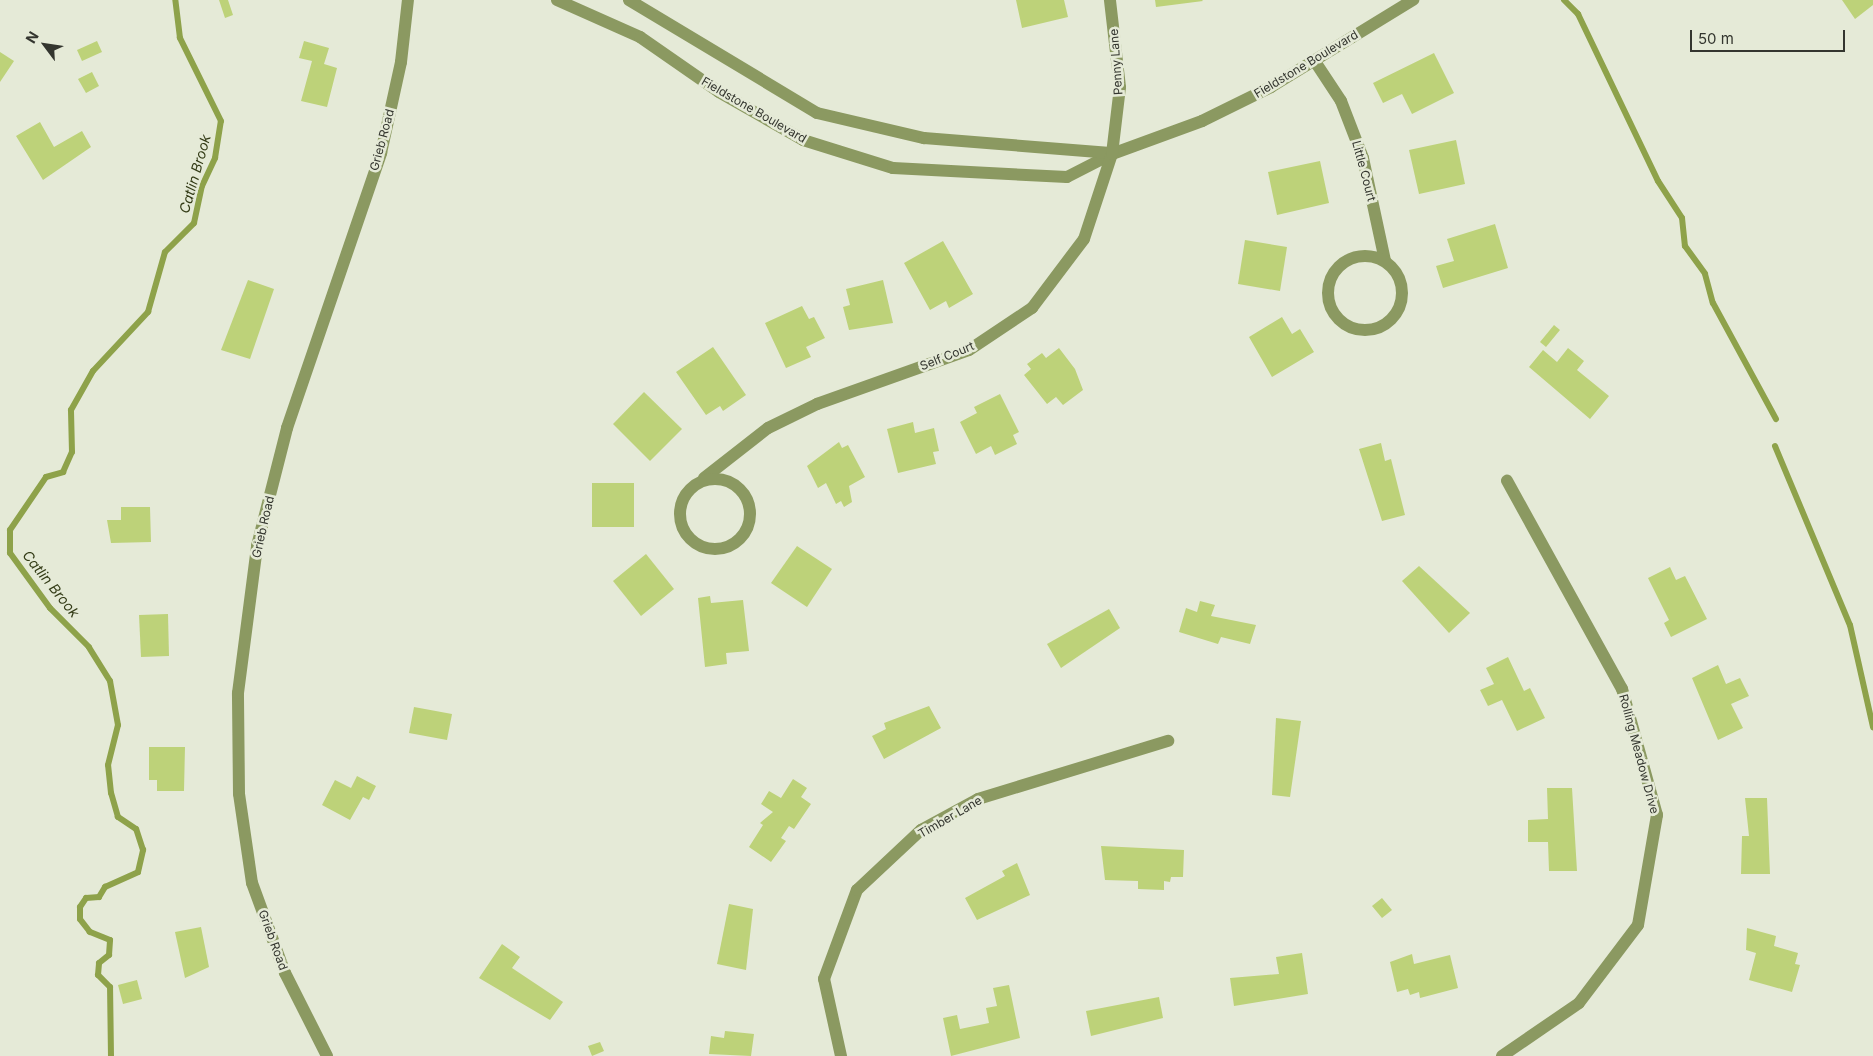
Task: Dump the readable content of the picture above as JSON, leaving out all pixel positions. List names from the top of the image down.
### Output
{
  "streets": {
    "street": [
      "Penny Lane",
      "Fieldstone Boulevard",
      "Grieb Road",
      "Little Court",
      "Self Court",
      "Rolling Meadow Drive",
      "Timber Lane"
    ]
  },
  "crossings": [
    ["Penny Lane", "Fieldstone Boulevard"],
    ["Penny Lane", "Self Court"],
    ["Fieldstone Boulevard", "Little Court"],
    ["Fieldstone Boulevard", "Self Court"]
  ],
  "water": ["Catlin Brook"],
  "scale_bar": "50 m",
  "north": "top left"
}
